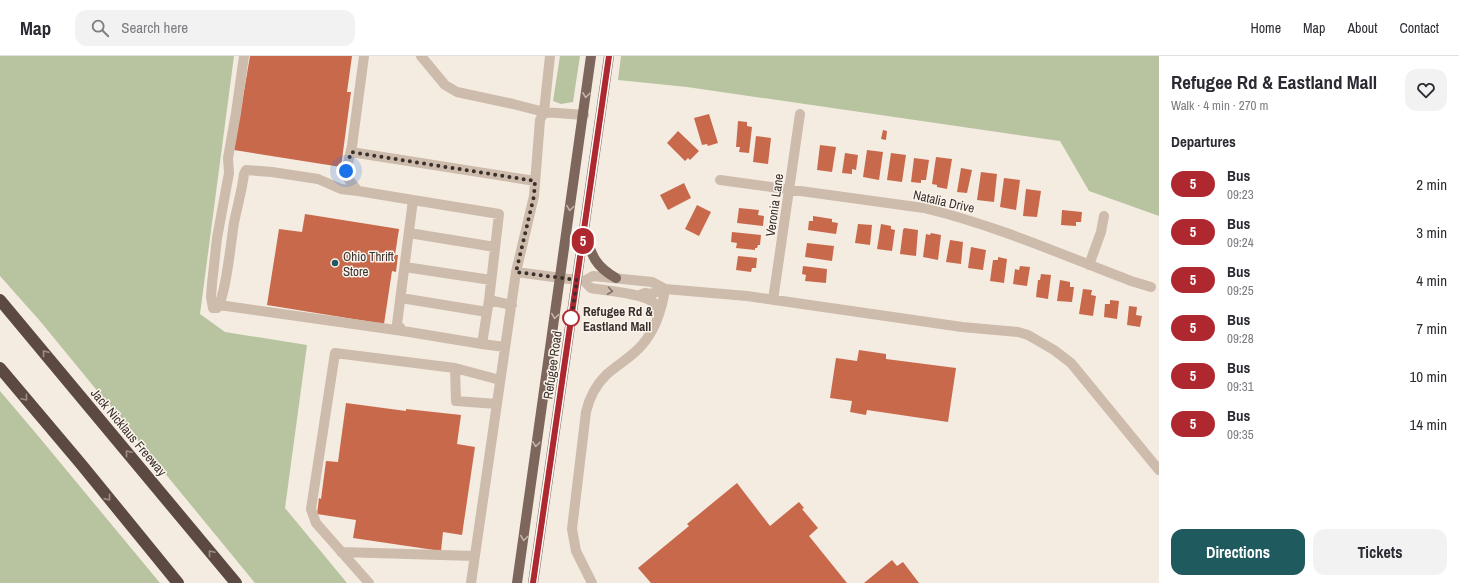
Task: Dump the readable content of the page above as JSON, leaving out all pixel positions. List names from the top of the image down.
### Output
{
  "streets": {
    "highway": ["Jack Nicklaus Freeway"],
    "main road": ["Refugee Road"],
    "street": ["Natalia Drive", "Veronia Lane"]
  },
  "crossings": [
    ["Natalia Drive", "Veronia Lane"]
  ],
  "places": ["Ohio Thrift Store", "Refugee Rd & Eastland Mall"],
  "lines": ["bus line 5"],
  "page": {
    "header": "Map",
    "search": "Search here",
    "nav": [
      "Home",
      "Map",
      "About",
      "Contact"
    ],
    "on_map": "5",
    "heading": [
      ["Refugee Rd & Eastland Mall", "Walk · 4 min · 270 m"],
      "Departures"
    ],
    "list": [
      {
        "mark": "5",
        "name": "Bus",
        "note": "09:23",
        "value": "2 min"
      },
      {
        "mark": "5",
        "name": "Bus",
        "note": "09:24",
        "value": "3 min"
      },
      {
        "mark": "5",
        "name": "Bus",
        "note": "09:25",
        "value": "4 min"
      },
      {
        "mark": "5",
        "name": "Bus",
        "note": "09:28",
        "value": "7 min"
      },
      {
        "mark": "5",
        "name": "Bus",
        "note": "09:31",
        "value": "10 min"
      },
      {
        "mark": "5",
        "name": "Bus",
        "note": "09:35",
        "value": "14 min"
      }
    ],
    "buttons": ["Directions", "Tickets"]
  }
}
